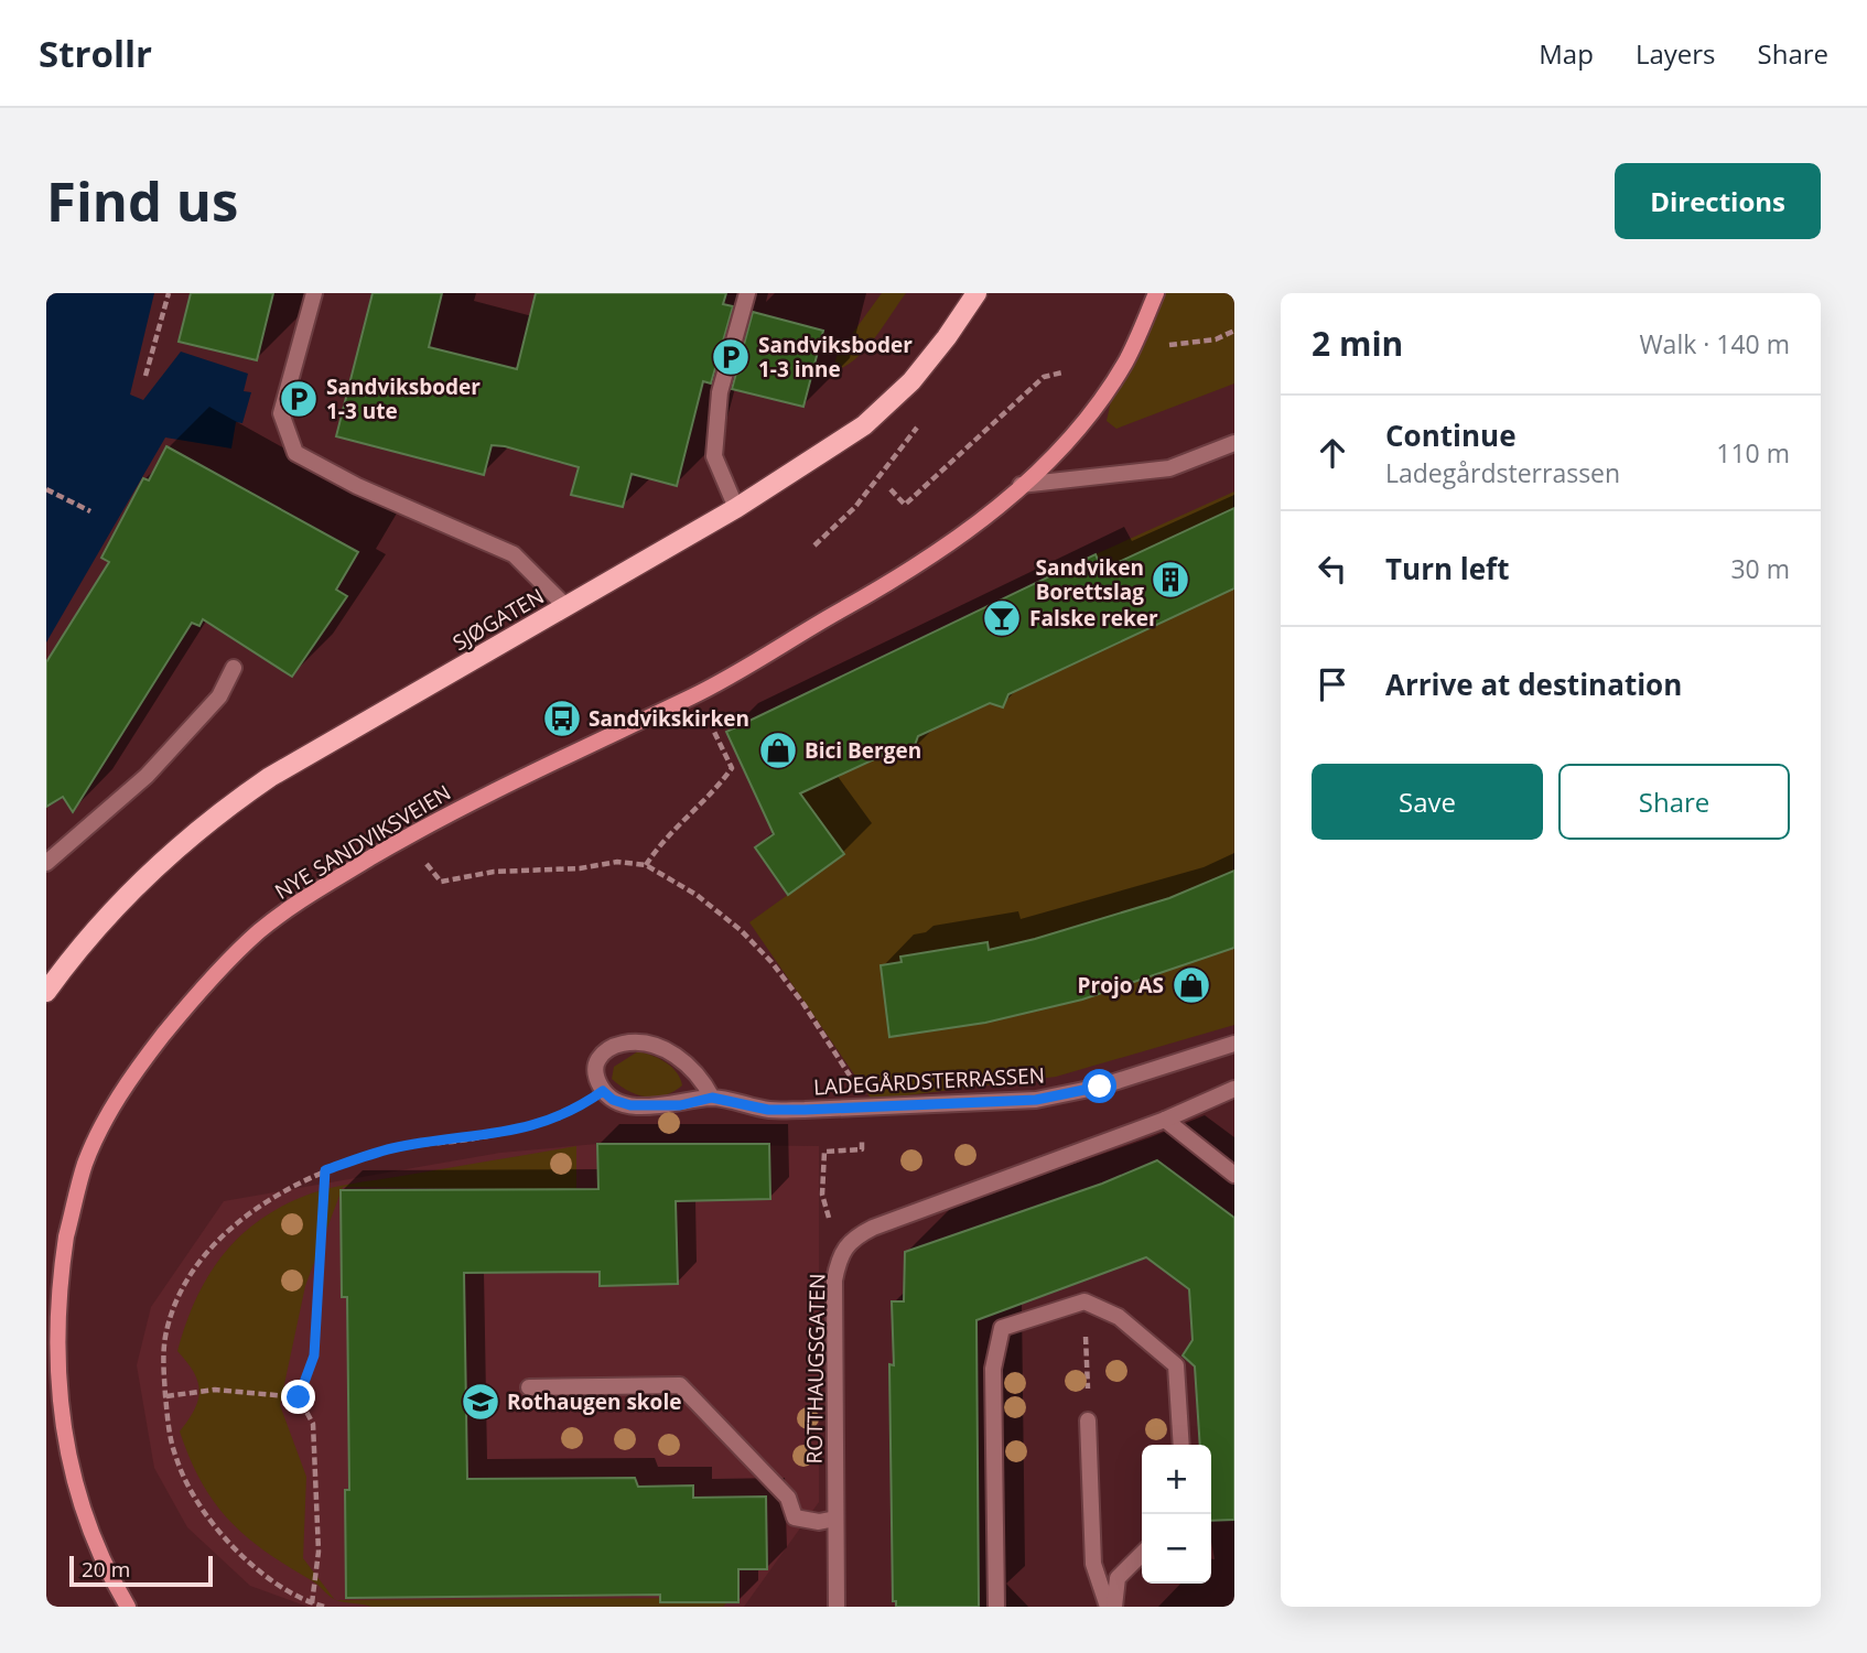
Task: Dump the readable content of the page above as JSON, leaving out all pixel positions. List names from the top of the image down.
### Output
{
  "streets": {
    "main road": ["SJØGATEN", "NYE SANDVIKSVEIEN"],
    "street": ["LADEGÅRDSTERRASSEN", "ROTTHAUGSGATEN"]
  },
  "places": {
    "parking": ["Sandviksboder 1-3 inne", "Sandviksboder 1-3 ute"],
    "building": ["Sandviken Borettslag"],
    "bar": ["Falske reker"],
    "bus stop": ["Sandvikskirken"],
    "shop": ["Bici Bergen", "Projo AS"],
    "school or university": ["Rothaugen skole"]
  },
  "scale_bar": "20 m",
  "page": {
    "header": "Strollr",
    "nav": ["Map", "Layers", "Share"],
    "buttons": [
      "Directions",
      ["Save", "Share"]
    ],
    "title": "Find us",
    "heading": ["2 min", "Walk · 140 m"],
    "list": [
      ["Continue", "Ladegårdsterrassen", "110 m"],
      ["Turn left", "30 m"],
      "Arrive at destination"
    ],
    "map_buttons": ["+", "−"],
    "scale": "20 m"
  }
}
